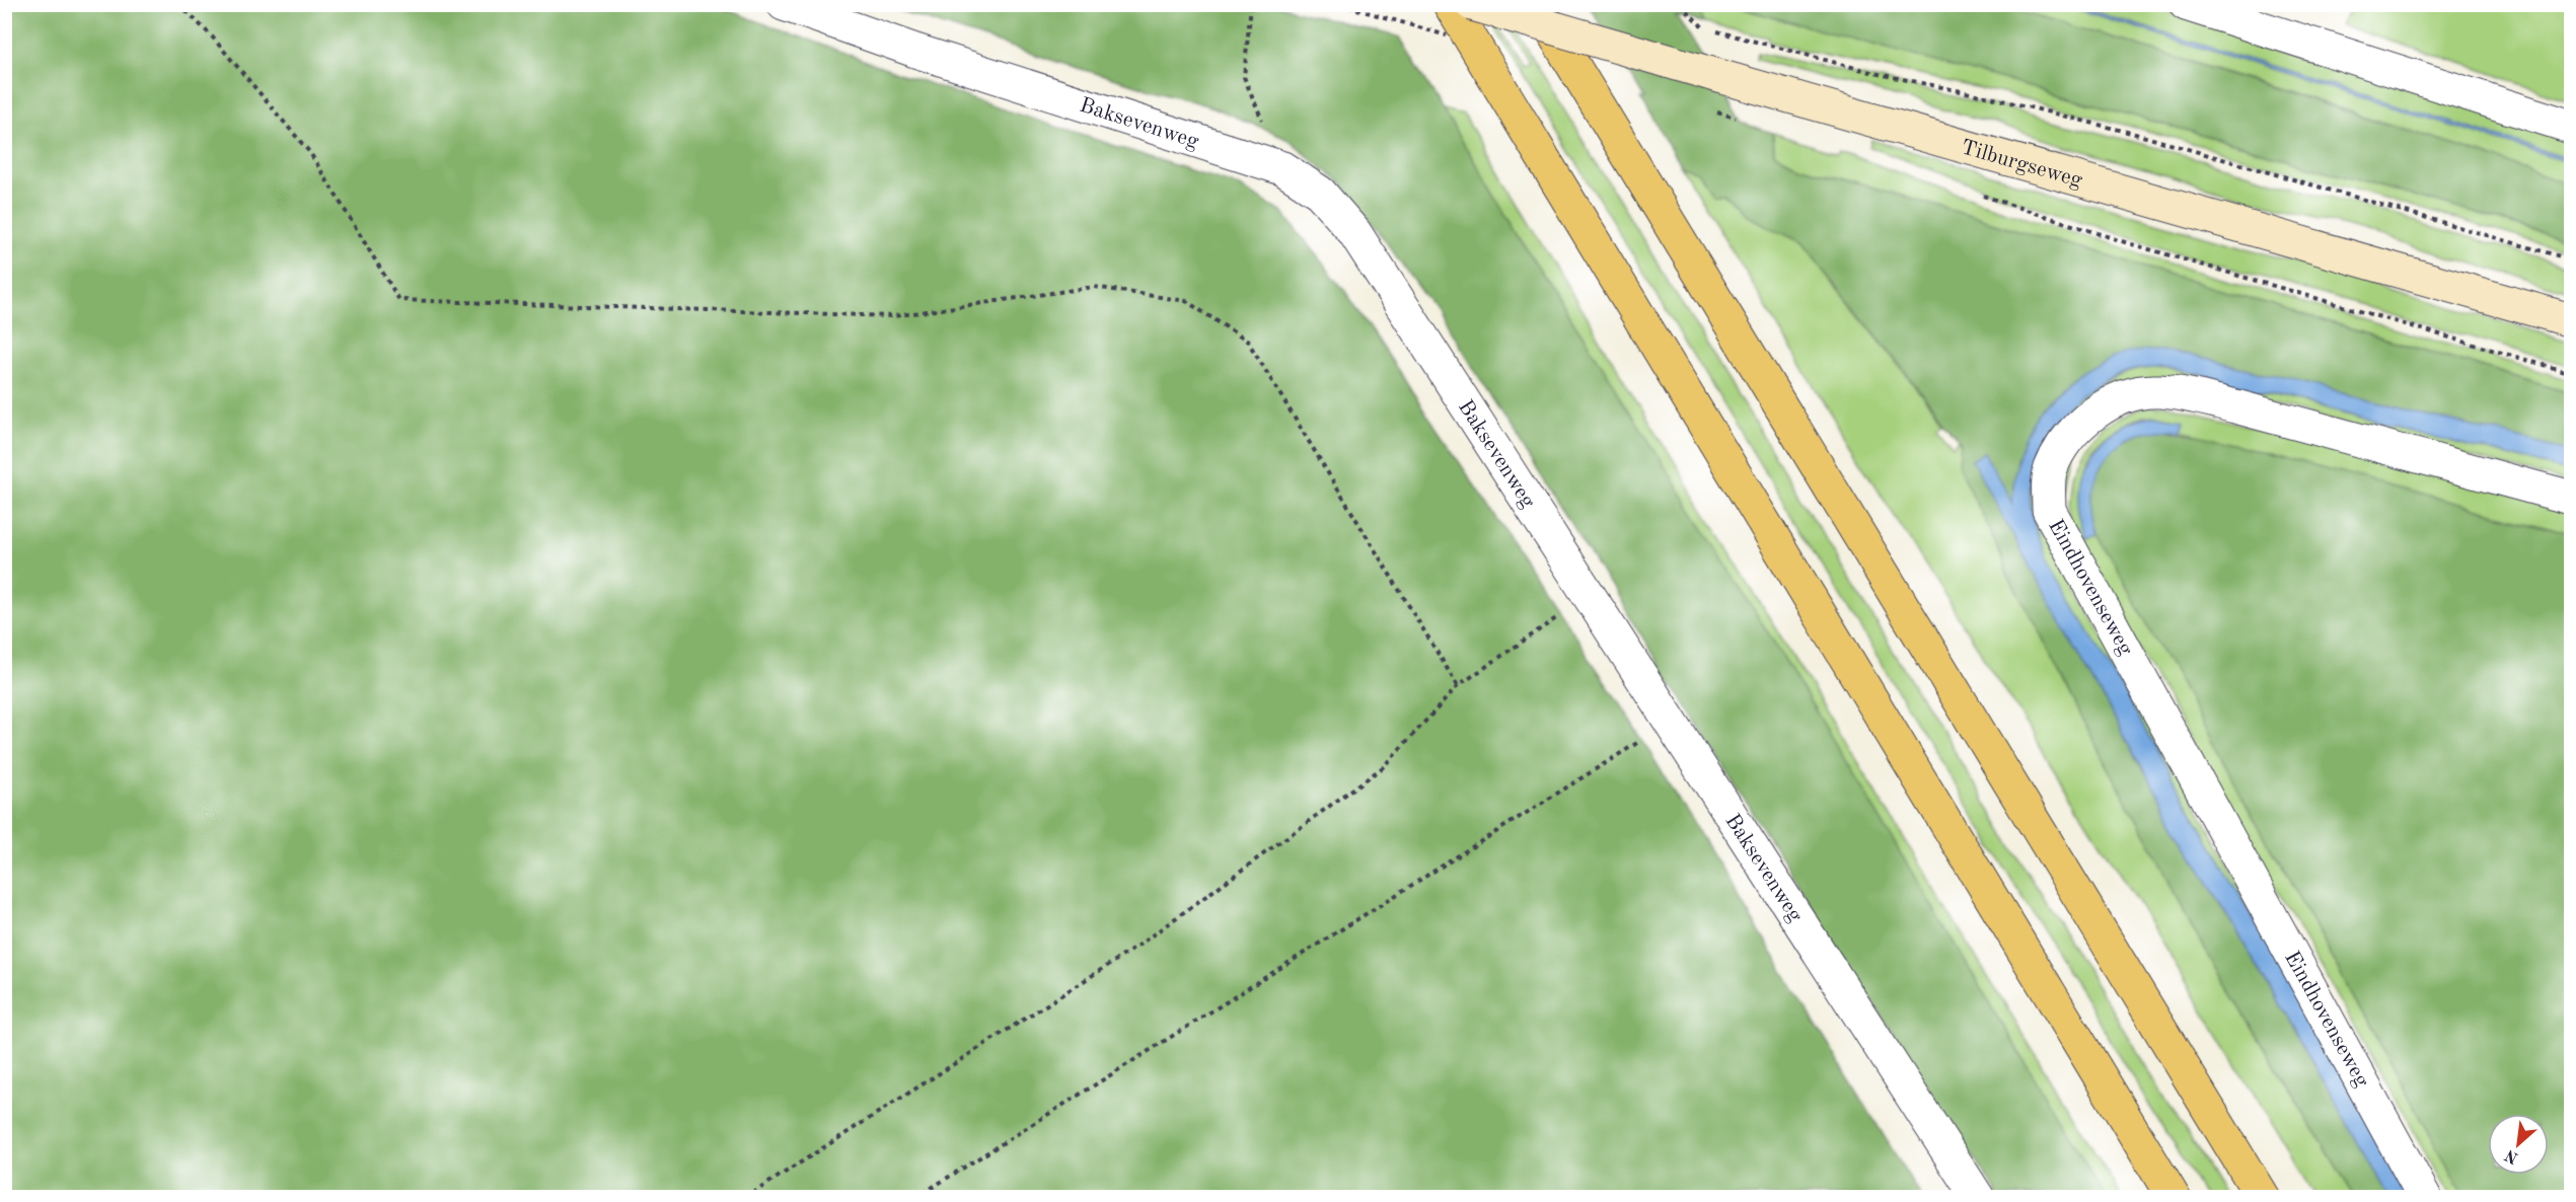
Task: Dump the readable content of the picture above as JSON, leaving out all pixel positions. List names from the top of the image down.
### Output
{
  "streets": {
    "street": ["Baksevenweg", "Tilburgseweg", "Eindhovenseweg"]
  },
  "north": "bottom left"
}
